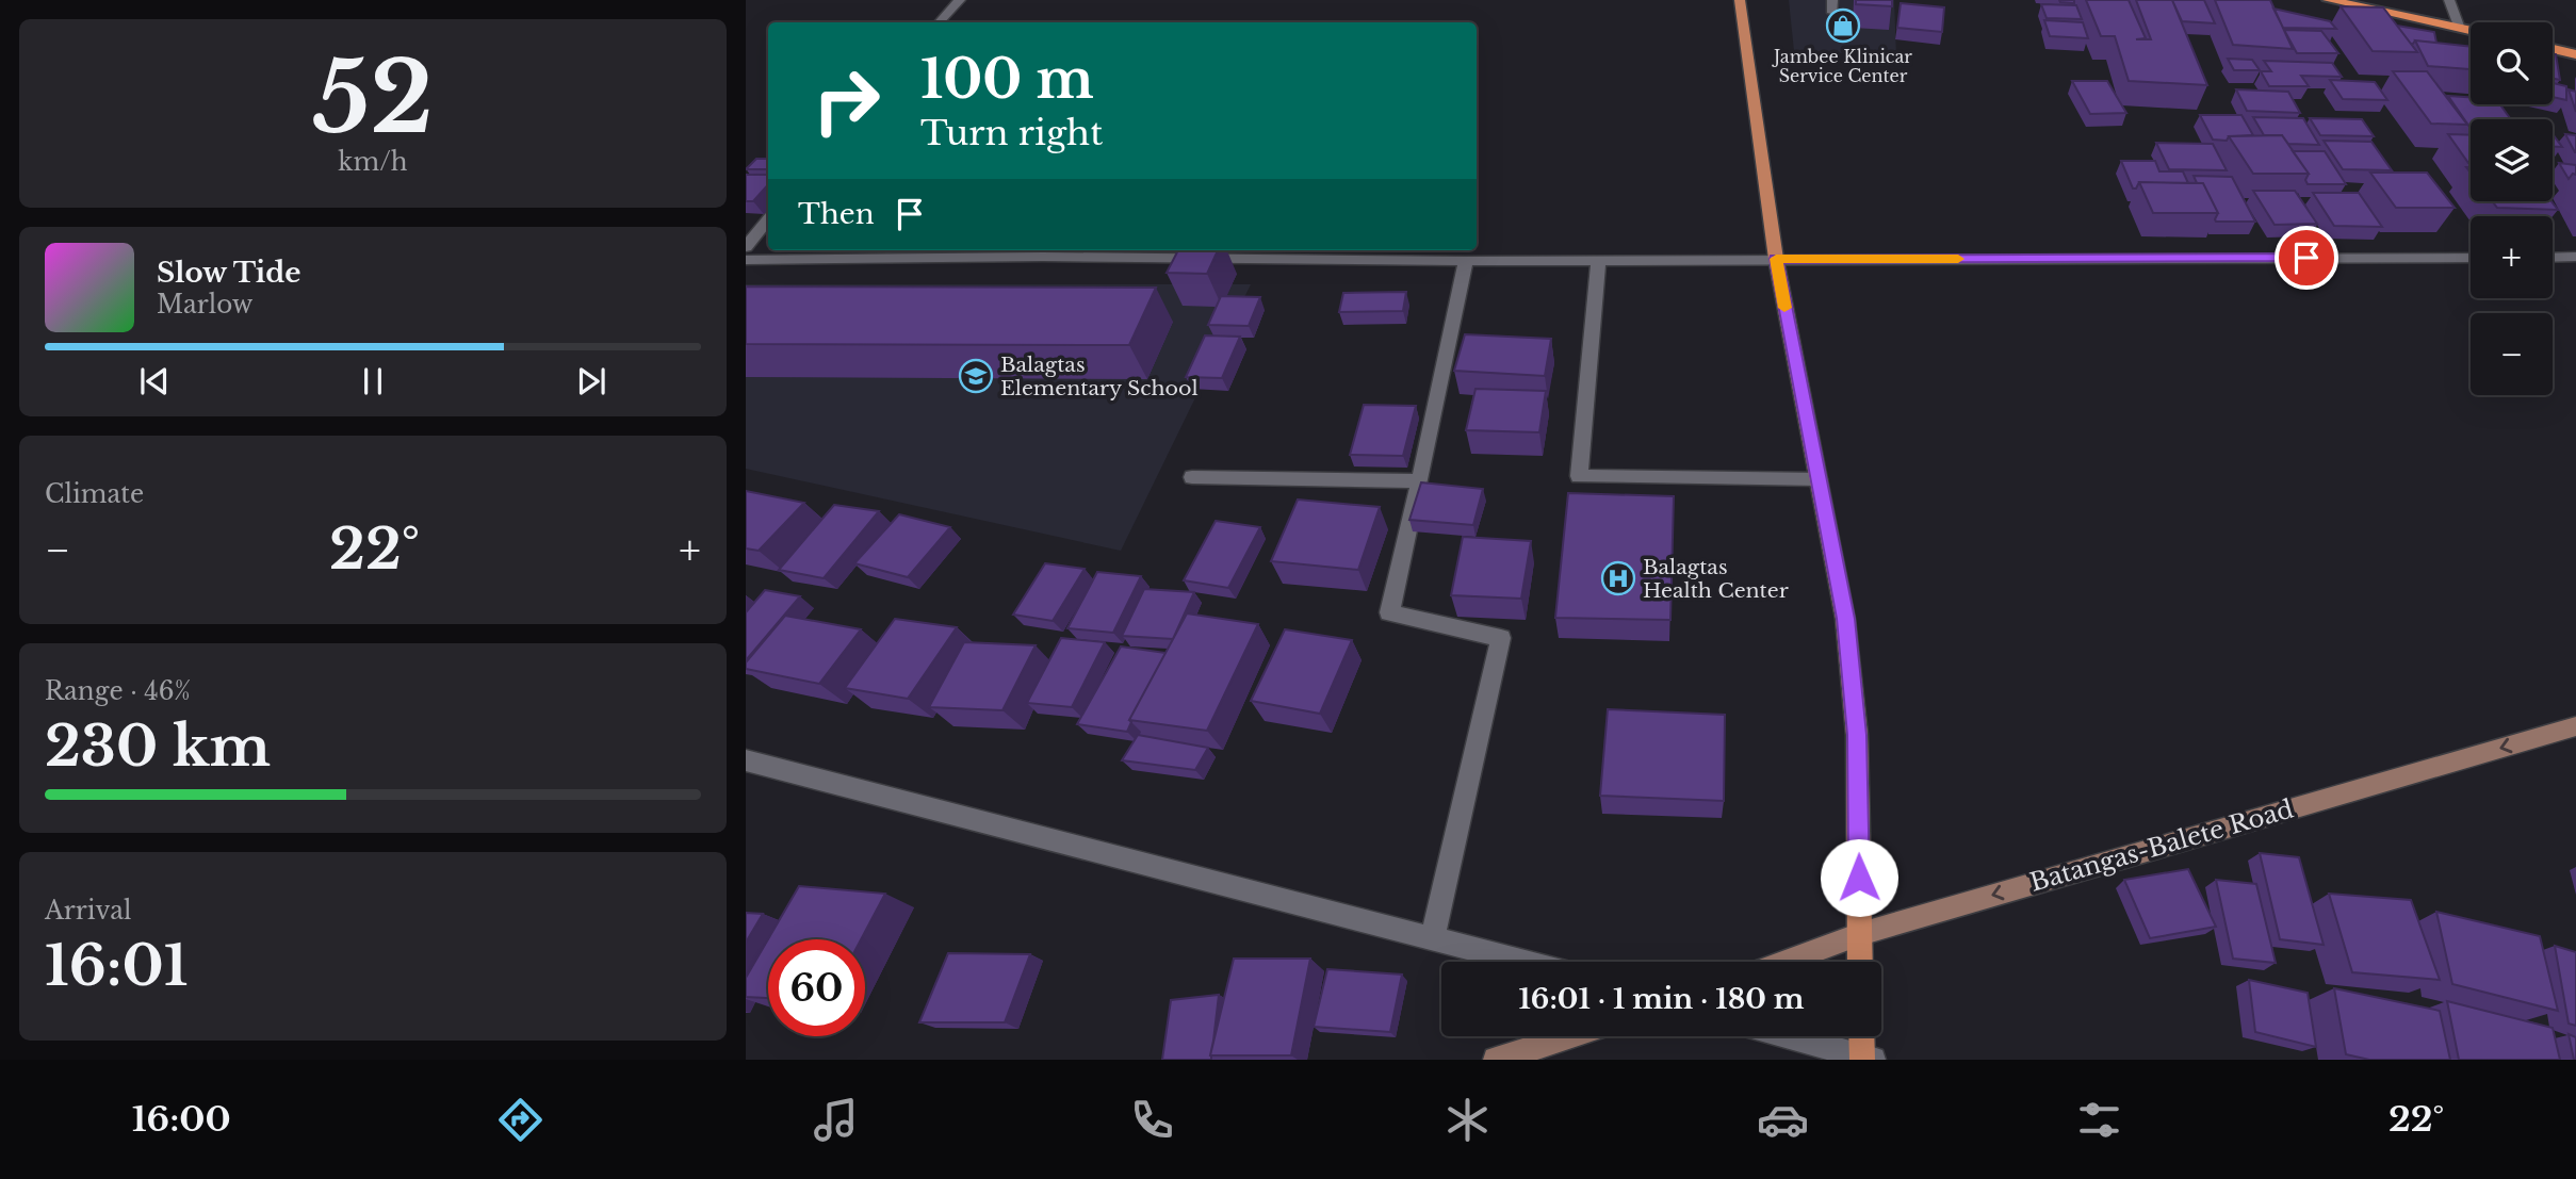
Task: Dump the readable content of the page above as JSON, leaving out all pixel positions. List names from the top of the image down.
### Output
{
  "streets": {
    "main road": ["Batangas-Balete Road"]
  },
  "one_way": ["Batangas-Balete Road"],
  "places": {
    "shop": ["Jambee Klinicar Service Center"],
    "school or university": ["Balagtas Elementary School"],
    "hospital": ["Balagtas Health Center"]
  },
  "page": {
    "tile": [
      ["52", "km/h"],
      "Climate",
      ["Range · 46%", "230 km"],
      ["Arrival", "16:01"]
    ],
    "map_buttons": ["+", "−"],
    "turn": ["100 m", "Turn right"],
    "then": "Then",
    "song": ["Slow Tide", "Marlow"],
    "heat": ["−", "22°", "+"],
    "limit": "60",
    "trip": "16:01 · 1 min · 180 m",
    "tabs": ["16:00", "22°"]
  }
}
